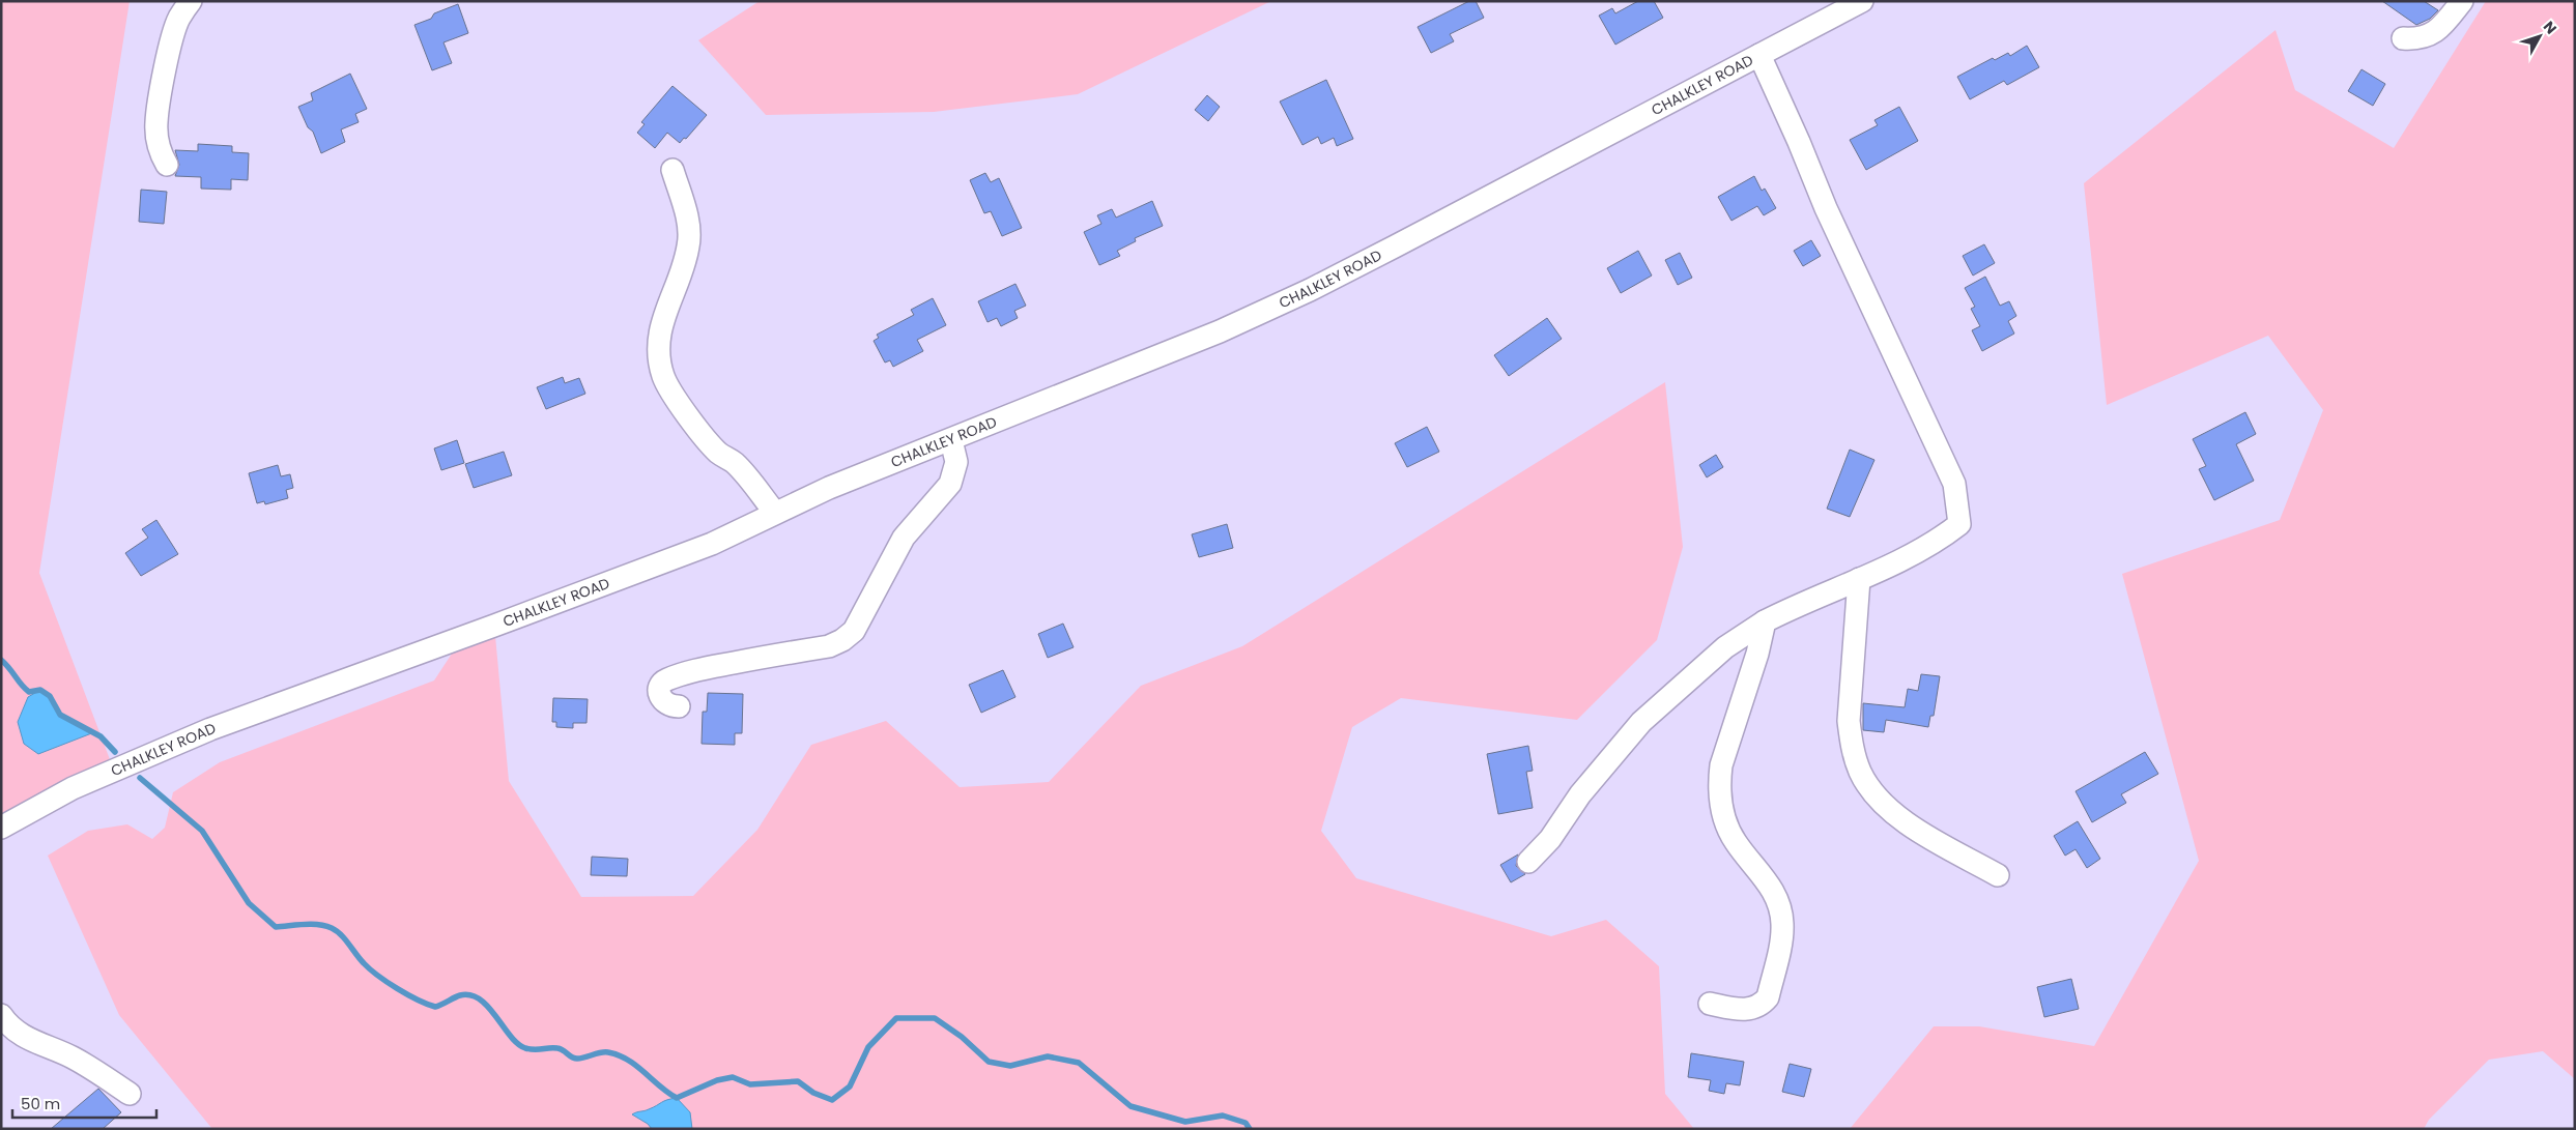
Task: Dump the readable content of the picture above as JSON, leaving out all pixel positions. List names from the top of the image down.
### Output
{
  "streets": {
    "street": ["CHALKLEY ROAD"]
  },
  "scale_bar": "50 m",
  "north": "top right"
}
